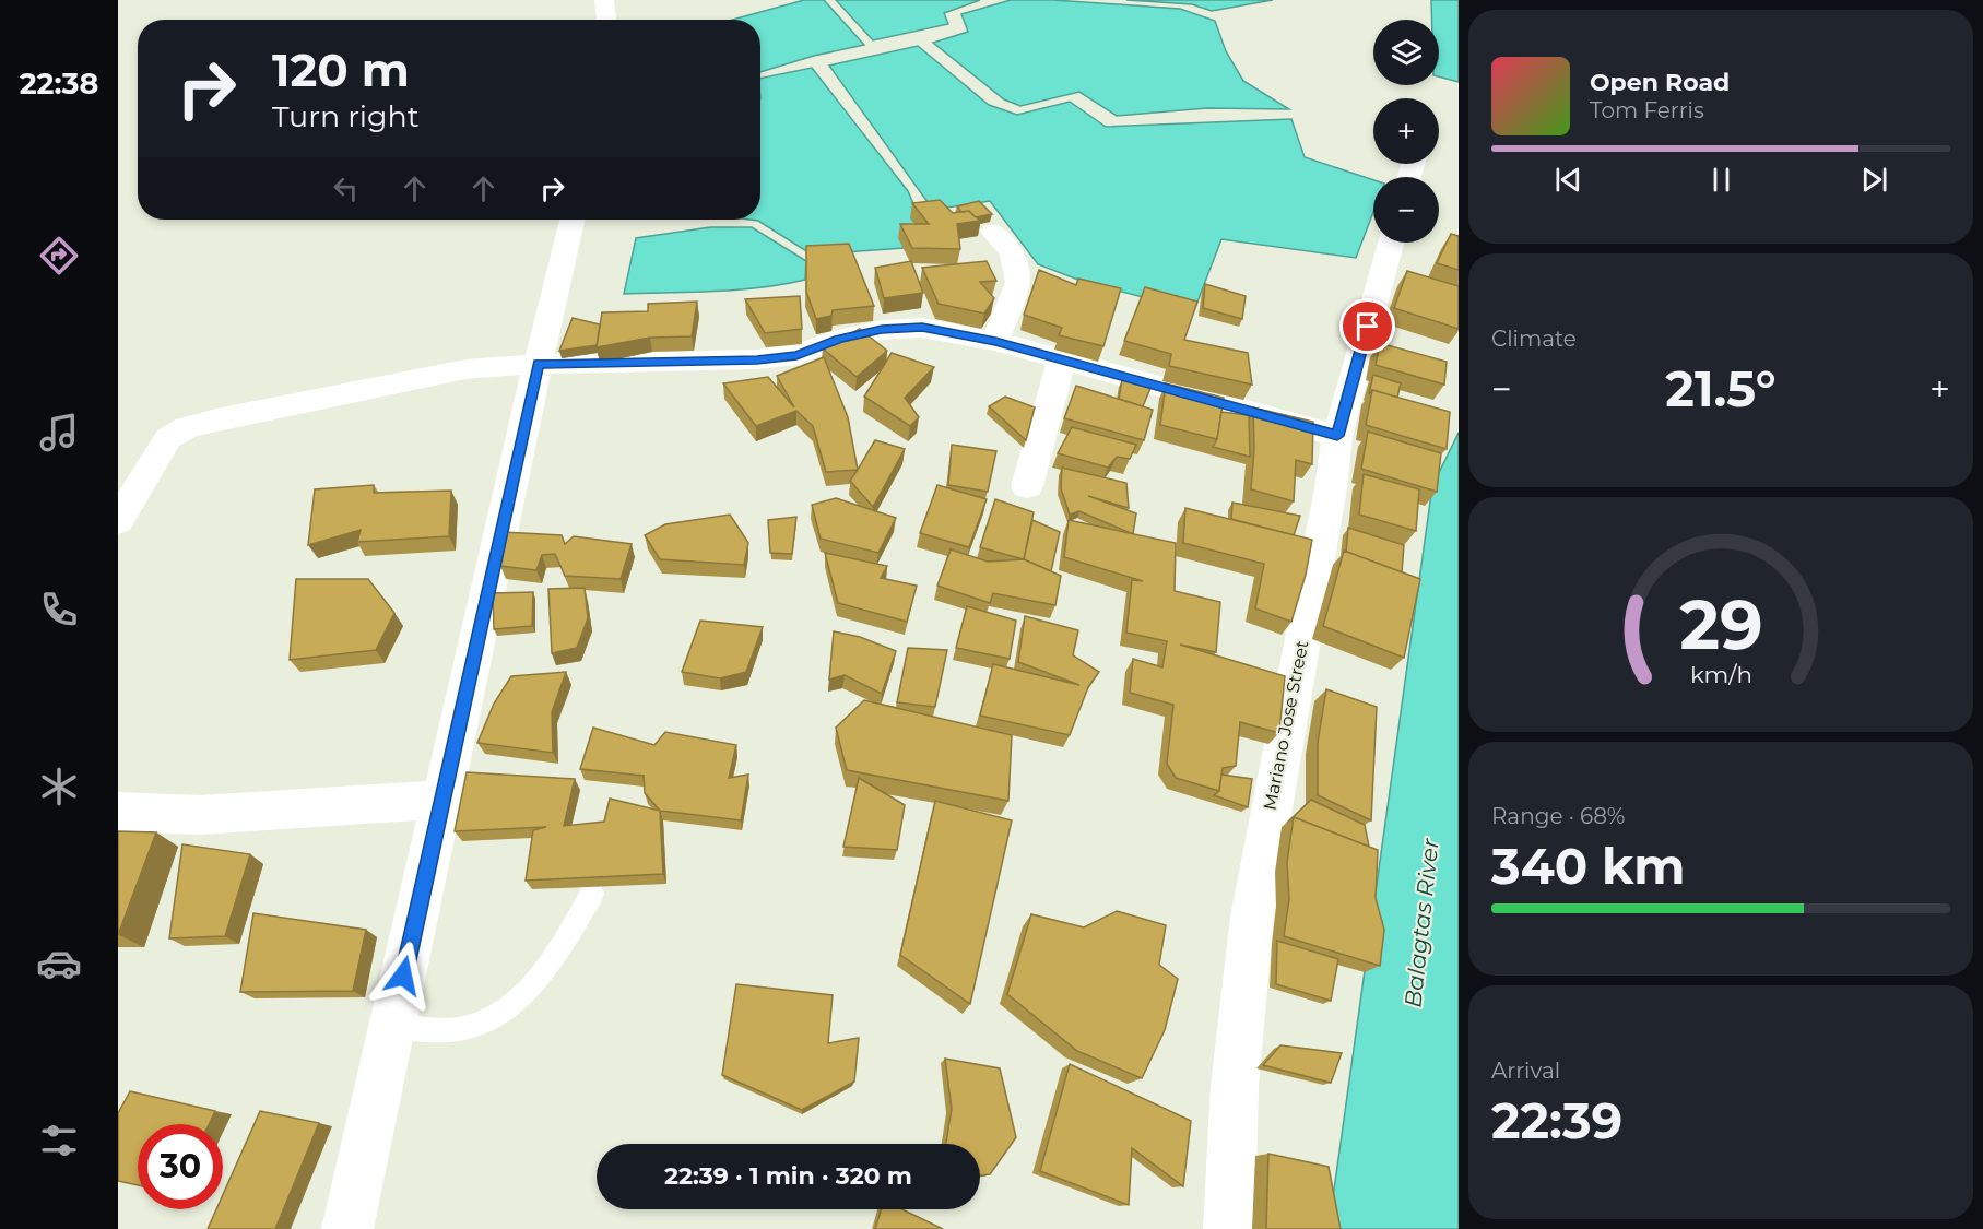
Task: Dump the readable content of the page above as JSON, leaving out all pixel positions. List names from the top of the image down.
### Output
{
  "streets": {
    "street": ["Mariano Jose Street"]
  },
  "water": ["Balagtas River"],
  "page": {
    "tabs": "22:38",
    "map_buttons": ["+", "−"],
    "turn": ["120 m", "Turn right"],
    "song": ["Open Road", "Tom Ferris"],
    "tile": [
      "Climate",
      ["Range · 68%", "340 km"],
      ["Arrival", "22:39"]
    ],
    "heat": ["−", "21.5°", "+"],
    "limit": "30",
    "trip": "22:39 · 1 min · 320 m",
    "gauge": ["29", "km/h"]
  }
}
